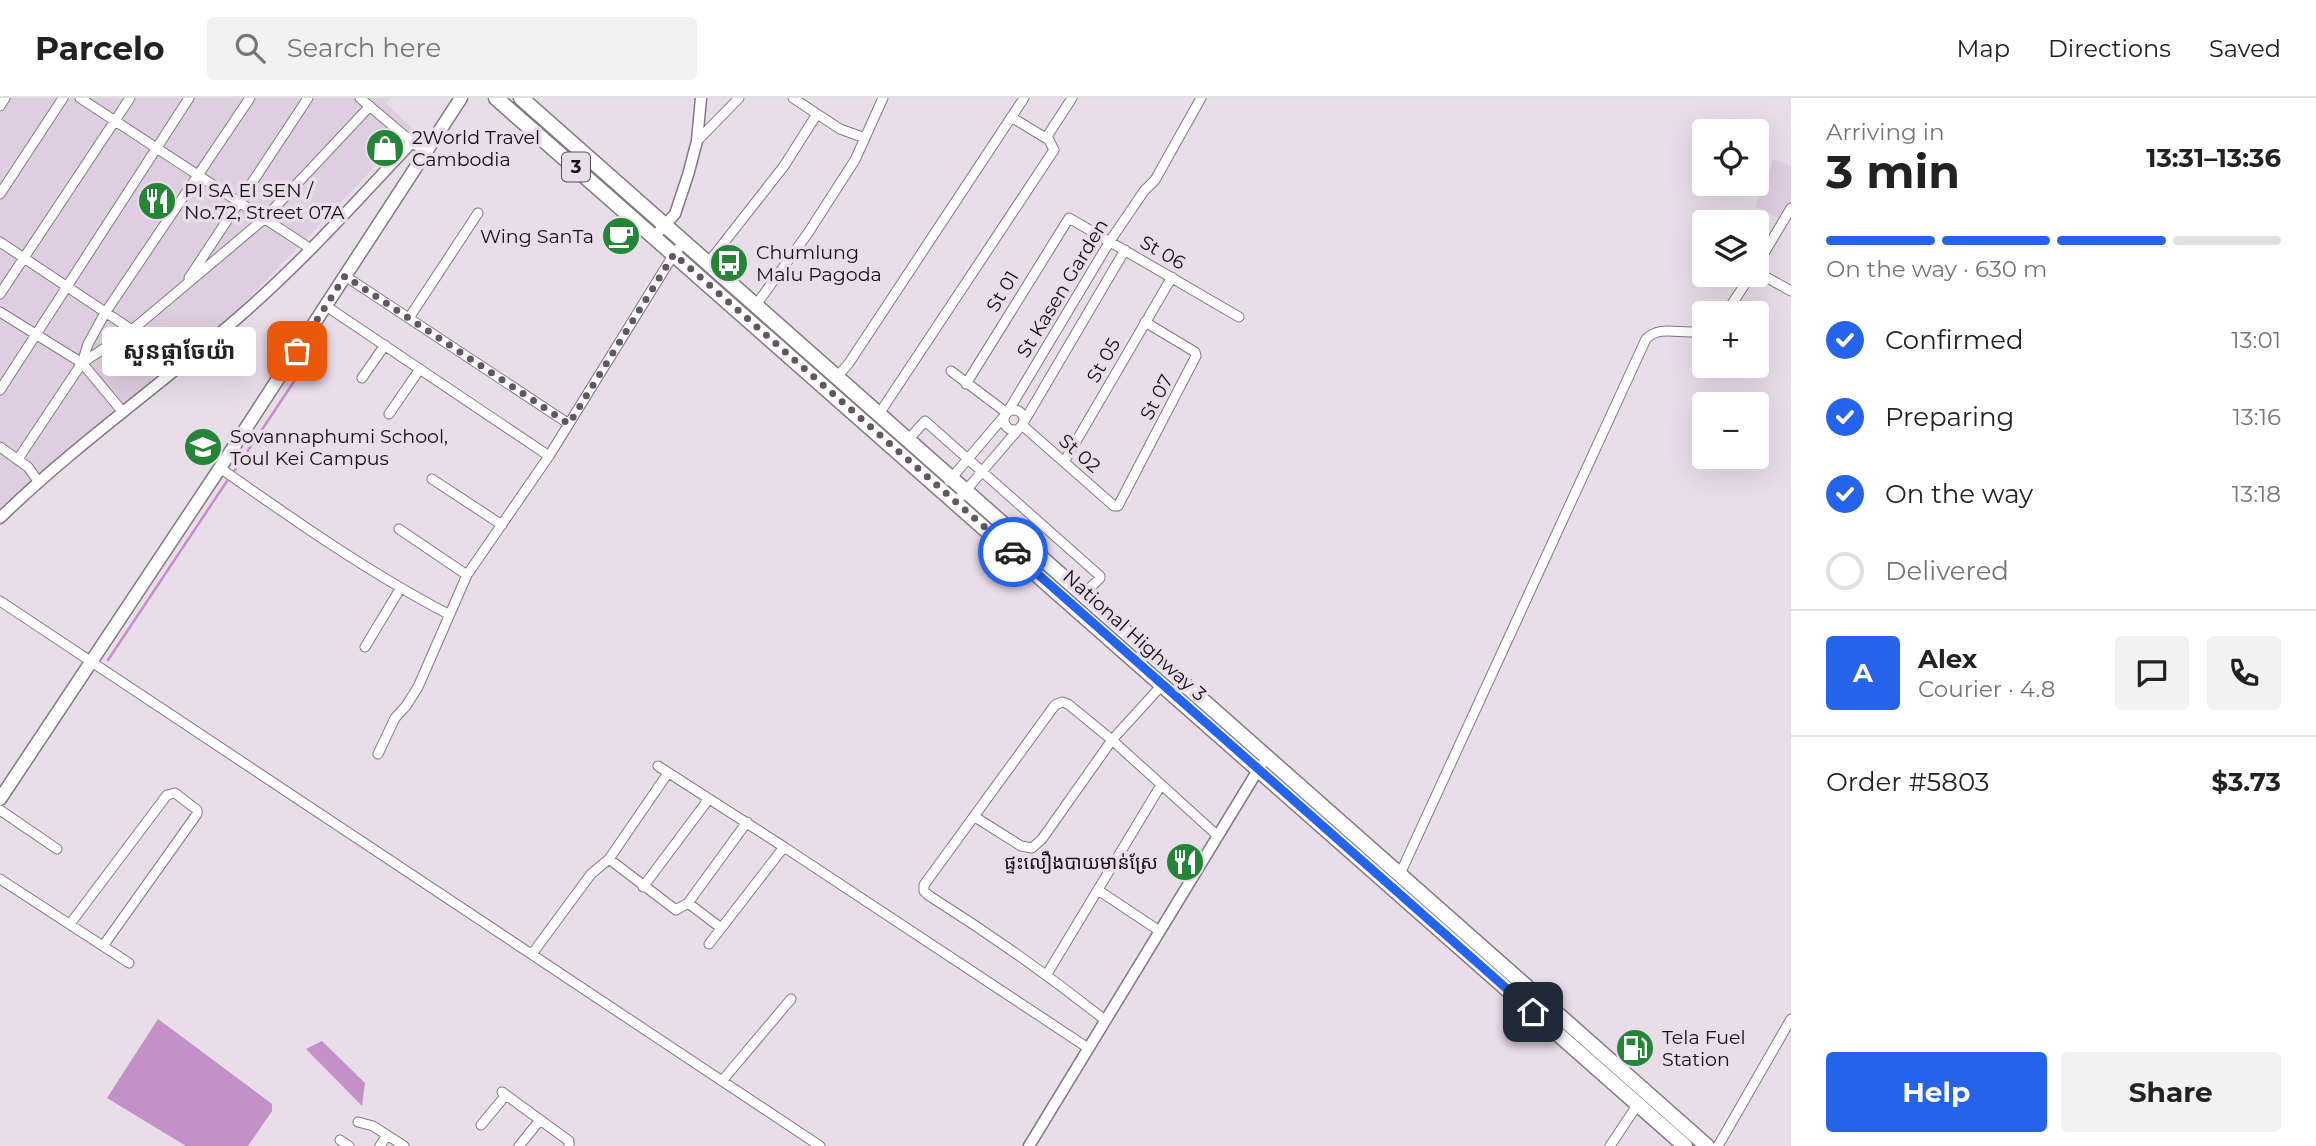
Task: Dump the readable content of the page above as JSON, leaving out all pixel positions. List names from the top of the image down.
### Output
{
  "streets": {
    "highway": ["3", "National Highway 3"],
    "street": [
      "St 06",
      "St Kasen Garden",
      "St 01",
      "St 05",
      "St 07",
      "St 02"
    ]
  },
  "crossings": [
    ["St 06", "St Kasen Garden"],
    ["St 06", "St 01"],
    ["St 06", "St 05"],
    ["St Kasen Garden", "St 02"],
    ["St Kasen Garden", "National Highway 3"],
    ["St 05", "St 07"],
    ["St 05", "St 02"],
    ["St 07", "St 02"]
  ],
  "places": {
    "shop": ["2World Travel Cambodia"],
    "restaurant": ["PI SA EI SEN / No.72, Street 07A", "ផ្ទះលឿងបាយមាន់ស្រែ"],
    "cafe": ["Wing SanTa"],
    "bus stop": ["Chumlung Malu Pagoda"],
    "other": ["សួនផ្កាចែយ៉ា"],
    "school or university": ["Sovannaphumi School, Toul Kei Campus"],
    "fuel station": ["Tela Fuel Station"]
  },
  "page": {
    "header": "Parcelo",
    "search": "Search here",
    "nav": ["Map", "Directions", "Saved"],
    "heading": ["3 min", "Arriving in", "13:31–13:36"],
    "panel": [
      "Alex",
      "Courier · 4.8",
      "Order #5803",
      "$3.73"
    ],
    "map_buttons": ["+", "−"],
    "bar": "On the way · 630 m",
    "list": [
      ["Confirmed", "13:01"],
      ["Preparing", "13:16"],
      ["On the way", "13:18"],
      "Delivered"
    ],
    "bubble": "សួនផ្កាចែយ៉ា",
    "round": "A",
    "buttons": ["Help", "Share"]
  }
}
